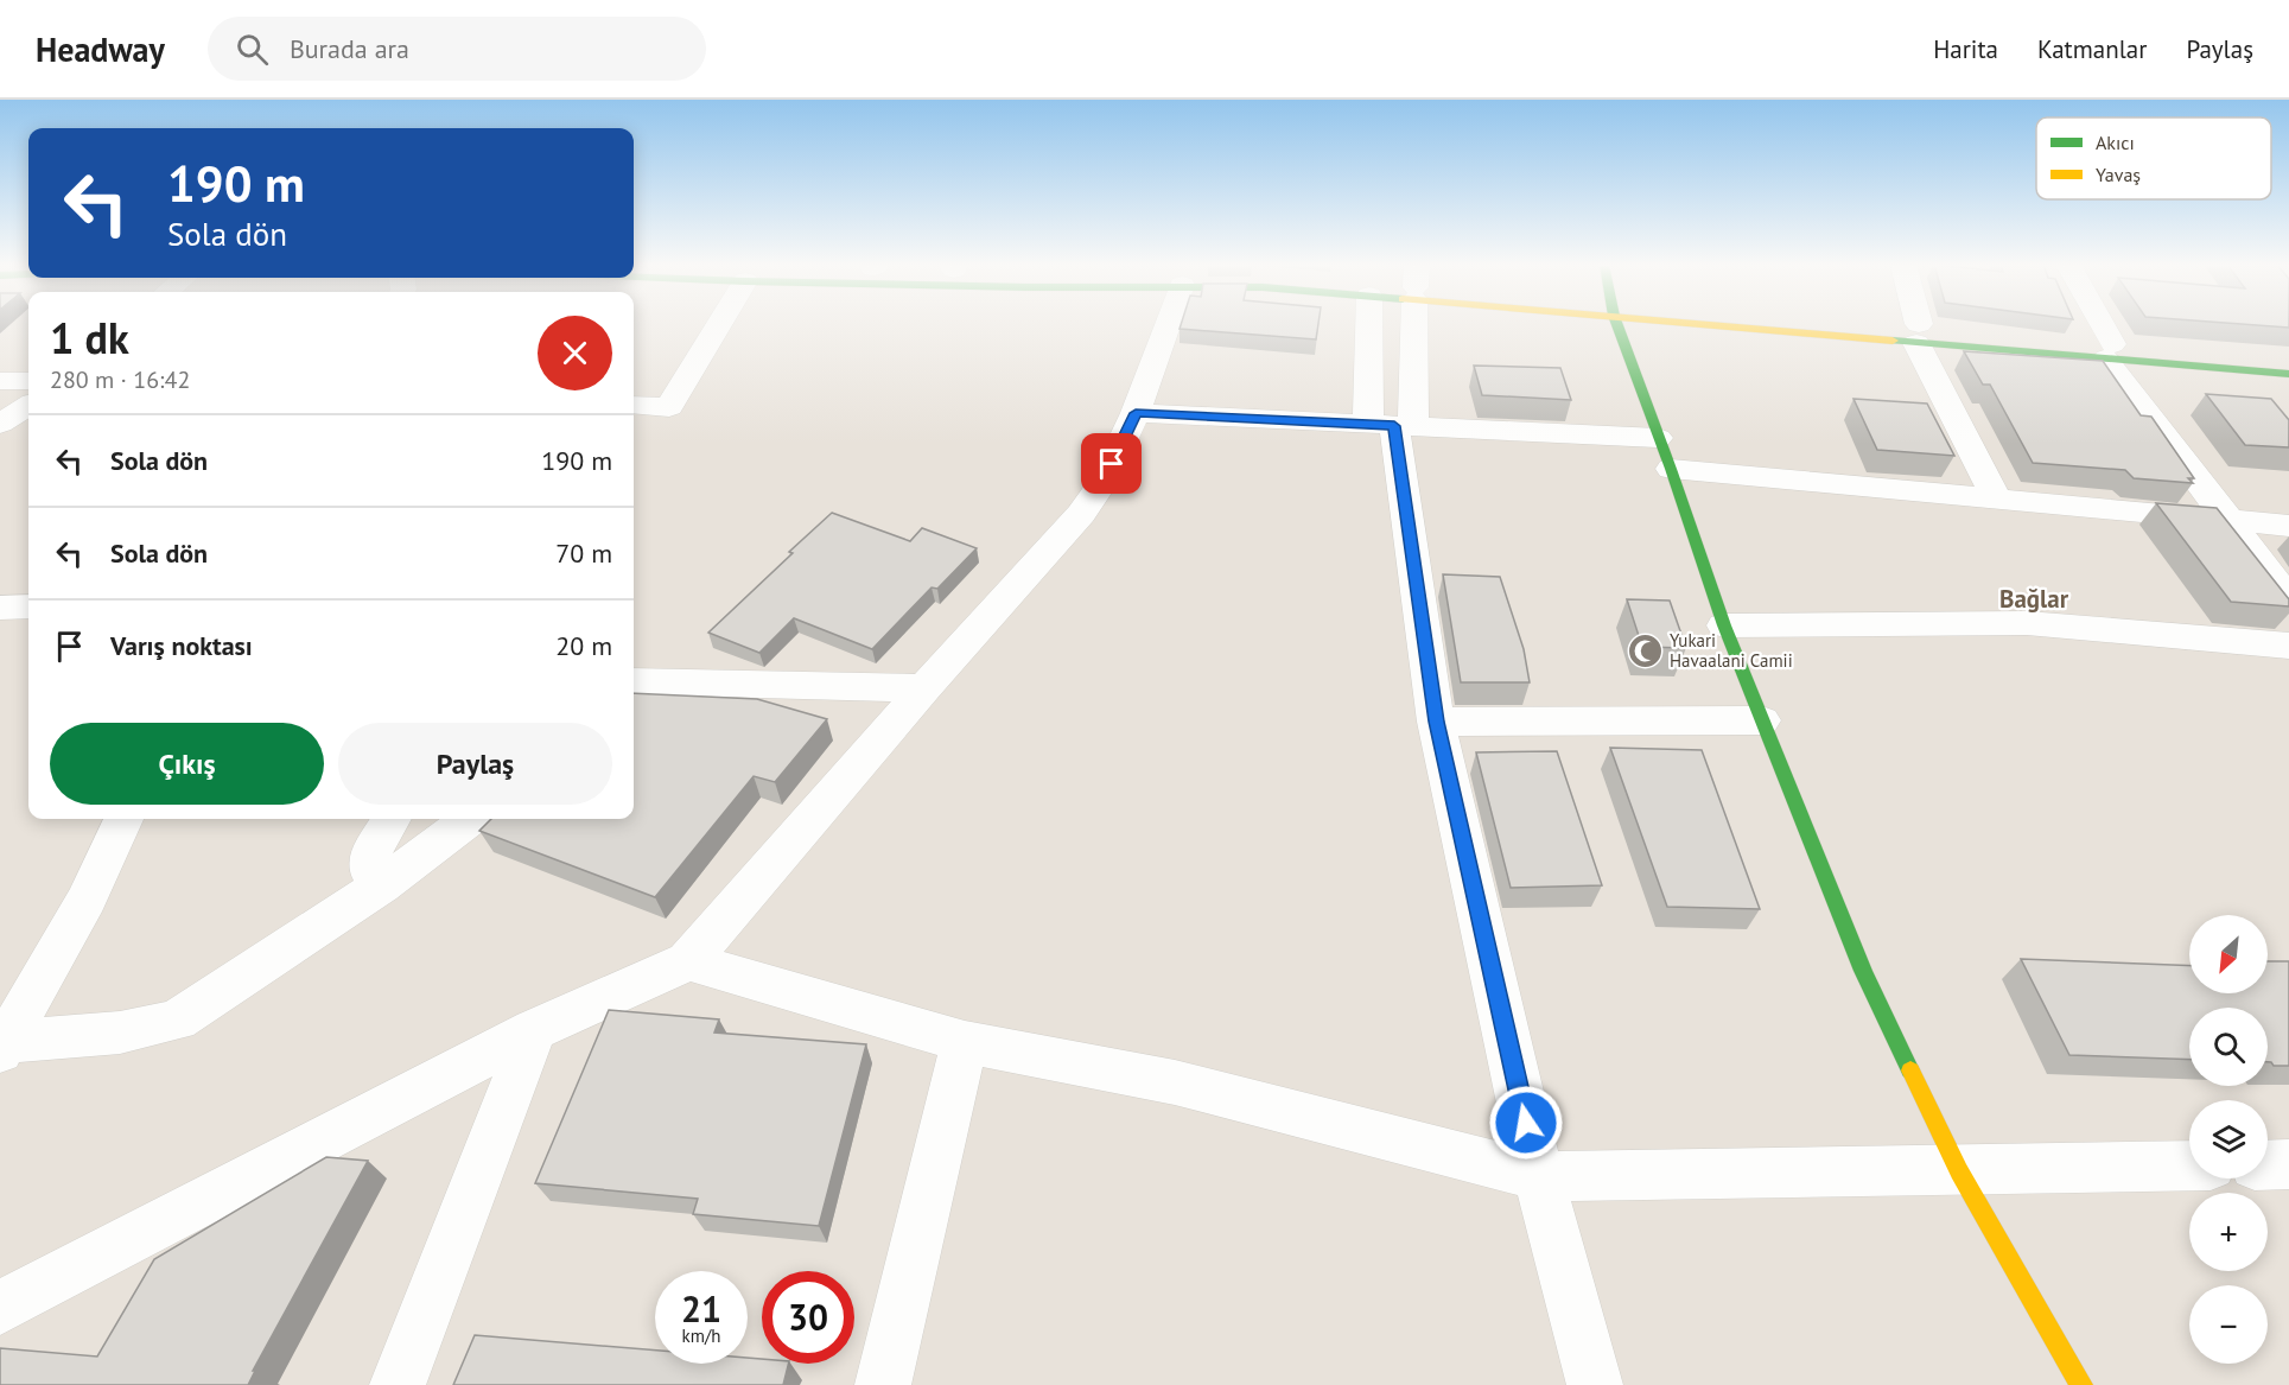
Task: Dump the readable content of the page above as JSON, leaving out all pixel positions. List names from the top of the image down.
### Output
{
  "districts": ["Bağlar"],
  "places": {
    "mosque": ["Yukari Havaalani Camii"]
  },
  "legend": ["Akıcı", "Yavaş"],
  "north": "bottom left",
  "page": {
    "header": "Headway",
    "search": "Burada ara",
    "nav": ["Harita", "Katmanlar", "Paylaş"],
    "turn": ["190 m", "Sola dön"],
    "heading": ["1 dk", "280 m · 16:42"],
    "list": [
      {
        "name": "Sola dön",
        "value": "190 m"
      },
      {
        "name": "Sola dön",
        "value": "70 m"
      },
      {
        "name": "Varış noktası",
        "value": "20 m"
      }
    ],
    "buttons": ["Çıkış", "Paylaş"],
    "map_buttons": ["+", "−"],
    "speed": "21 km/h",
    "limit": "30"
  }
}
